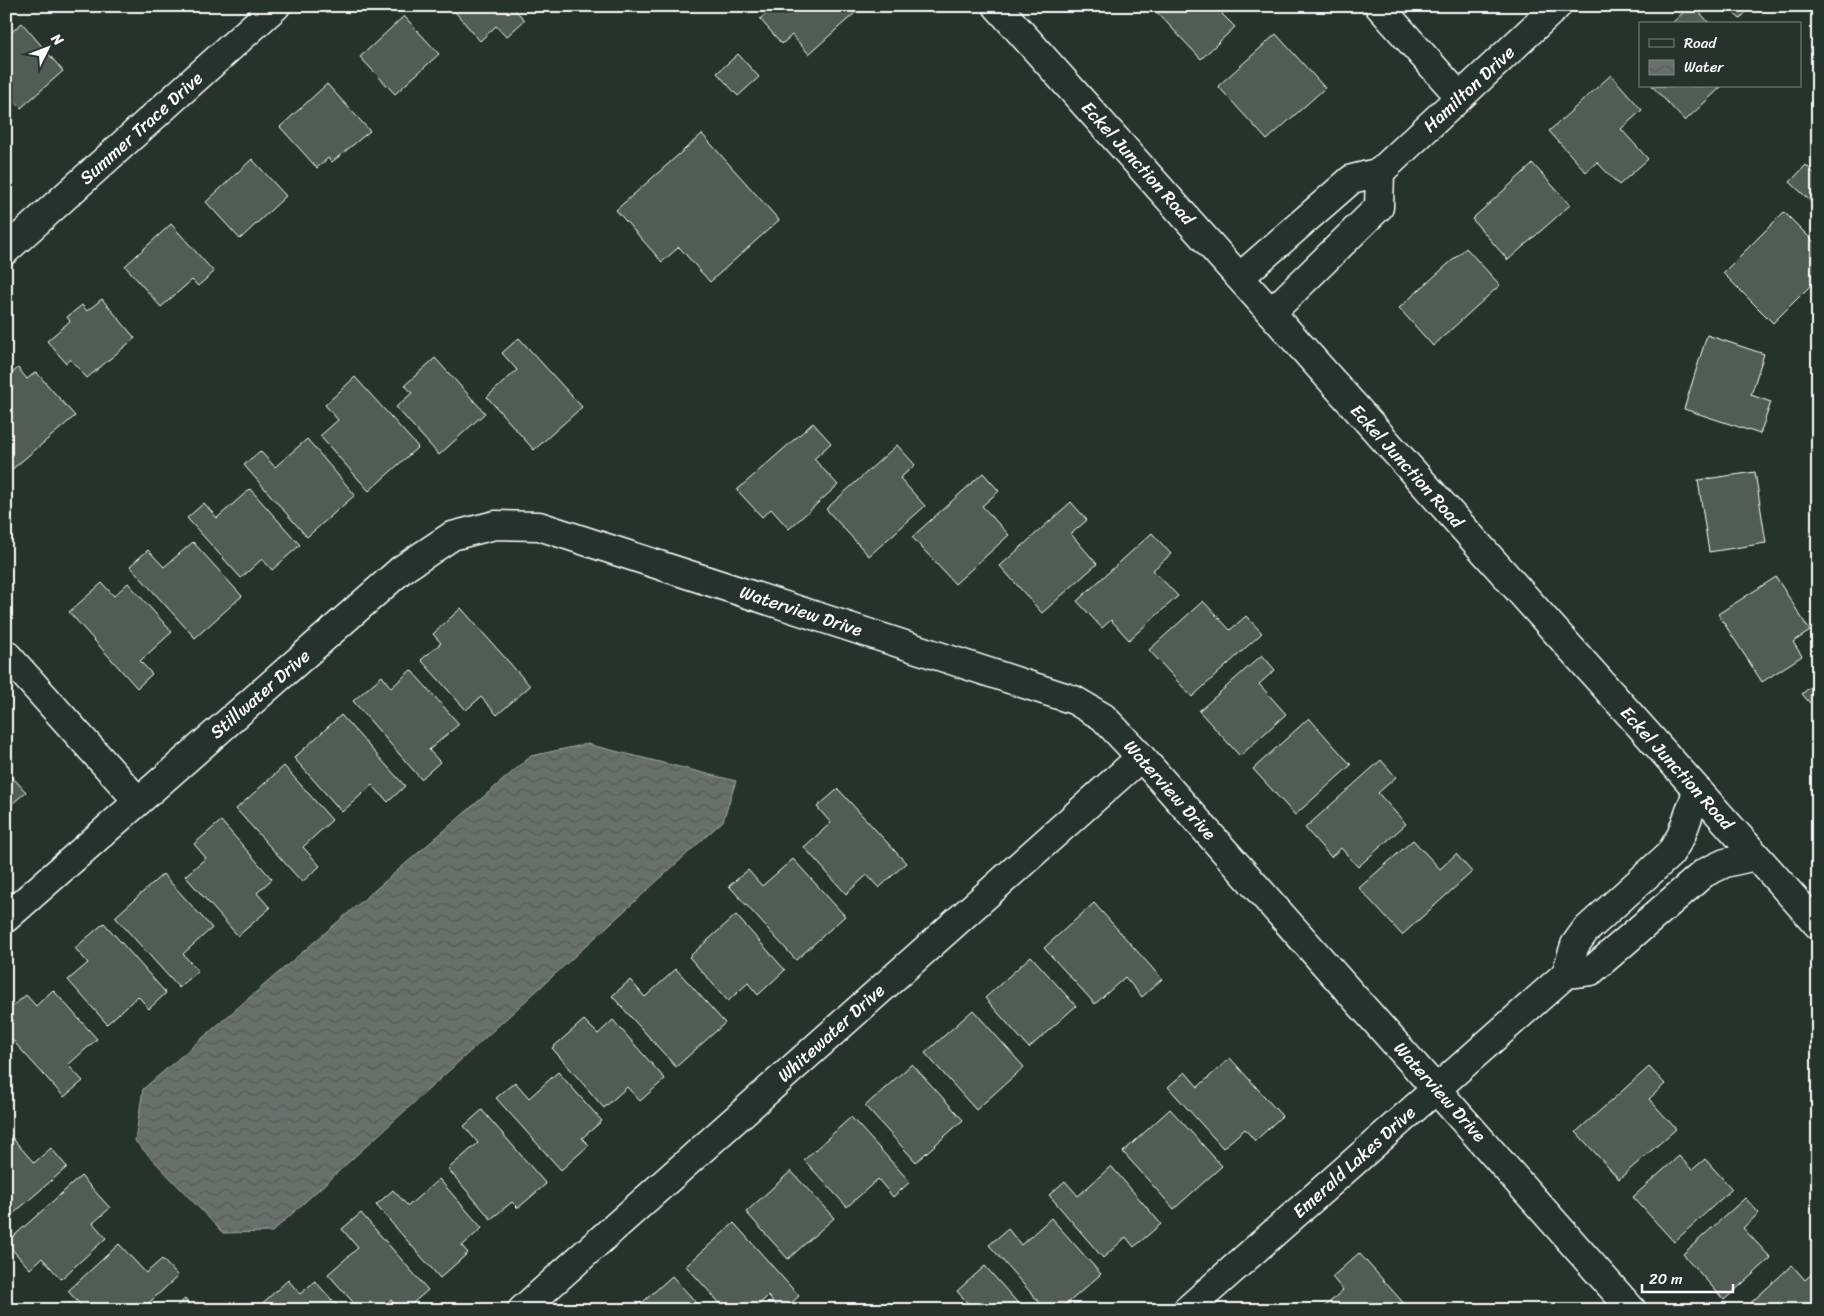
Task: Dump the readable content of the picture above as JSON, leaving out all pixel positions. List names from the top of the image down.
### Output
{
  "streets": {
    "street": [
      "Hamilton Drive",
      "Summer Trace Drive",
      "Eckel Junction Road",
      "Waterview Drive",
      "Stillwater Drive",
      "Whitewater Drive",
      "Emerald Lakes Drive"
    ]
  },
  "crossings": [
    ["Hamilton Drive", "Eckel Junction Road"],
    ["Waterview Drive", "Stillwater Drive"],
    ["Waterview Drive", "Whitewater Drive"],
    ["Waterview Drive", "Emerald Lakes Drive"]
  ],
  "legend": ["Road", "Water"],
  "scale_bar": "20 m",
  "north": "top right"
}
